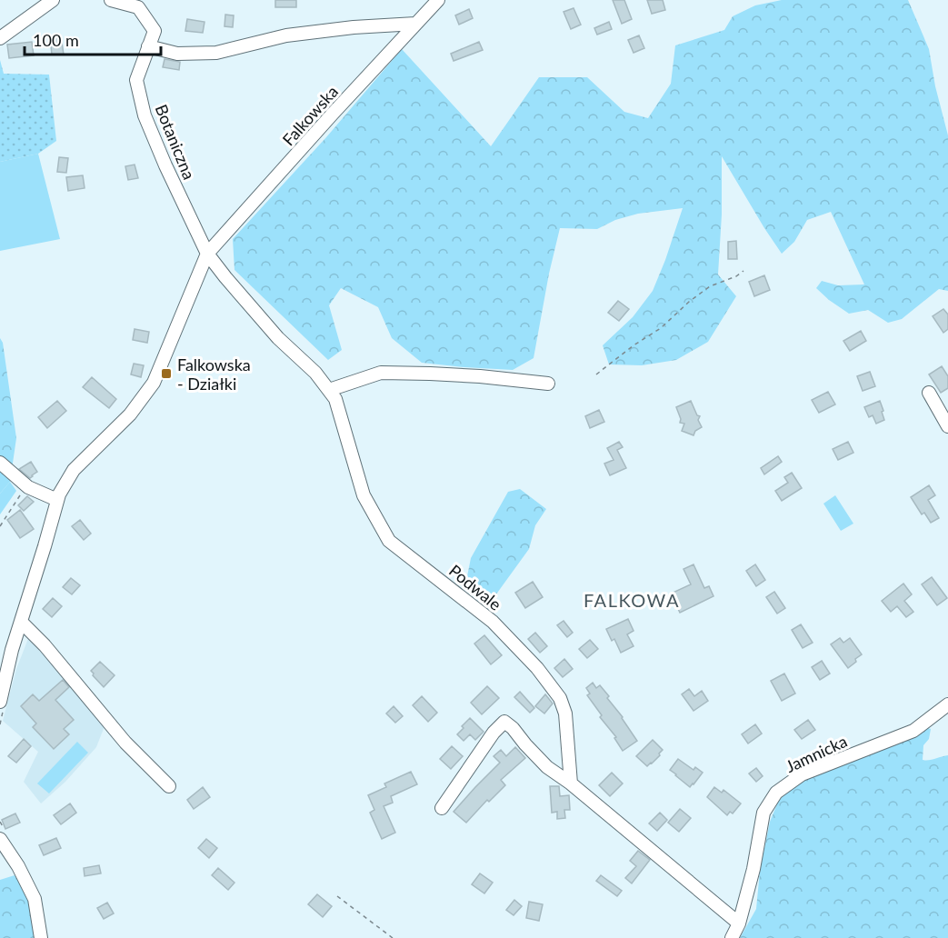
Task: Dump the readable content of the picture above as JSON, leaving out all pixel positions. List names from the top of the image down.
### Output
{
  "streets": {
    "street": [
      "Falkowska",
      "Botaniczna",
      "Podwale",
      "Jamnicka"
    ]
  },
  "crossings": [
    ["Falkowska", "Botaniczna"],
    ["Falkowska", "Podwale"],
    ["Botaniczna", "Podwale"]
  ],
  "districts": ["FALKOWA"],
  "places": {
    "transit": ["Falkowska - Działki"]
  },
  "scale_bar": "100 m"
}
